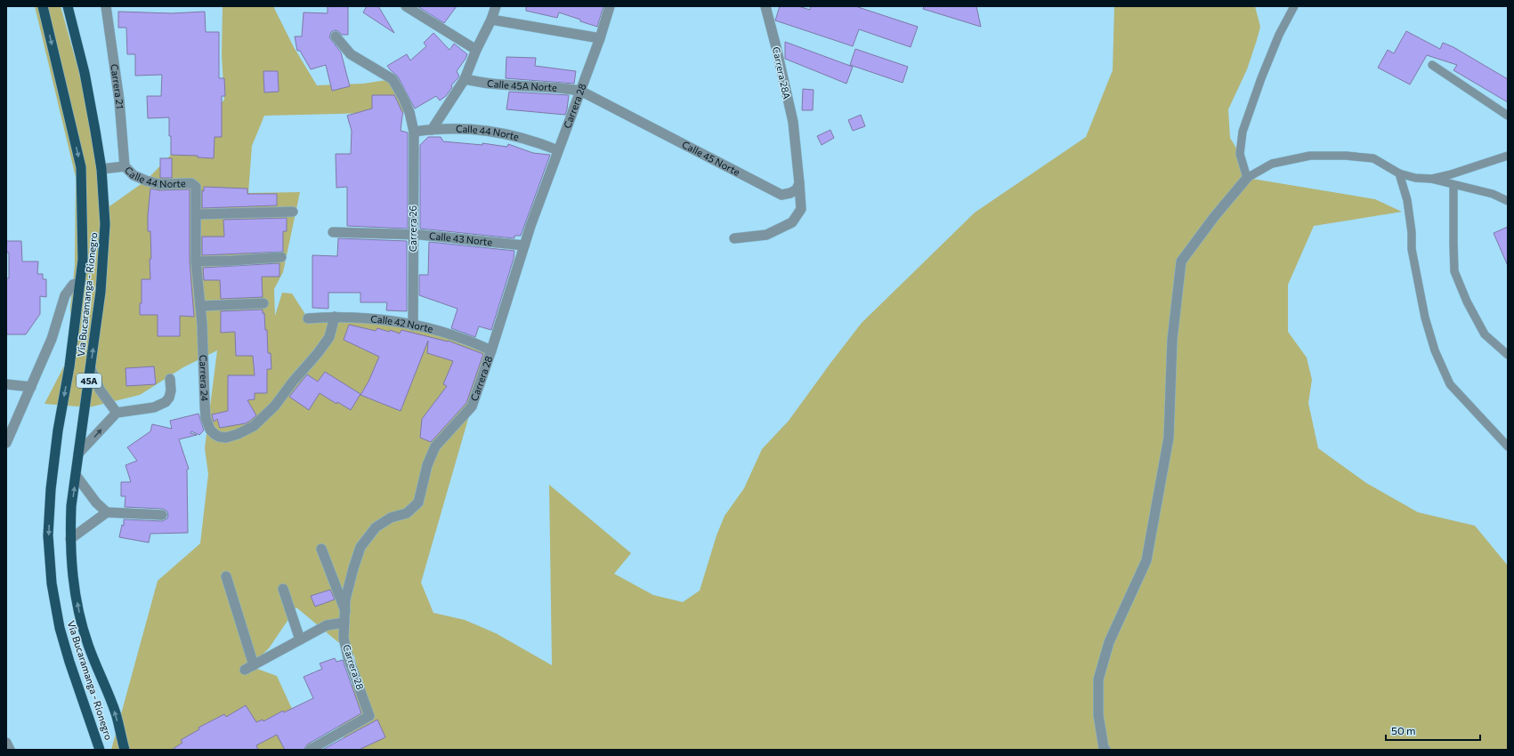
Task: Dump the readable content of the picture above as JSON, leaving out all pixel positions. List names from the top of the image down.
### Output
{
  "streets": {
    "highway": ["Vía Bucaramanga - Rionegro", "45A"],
    "street": [
      "Carrera 28A",
      "Calle 45A Norte",
      "Carrera 21",
      "Carrera 28",
      "Calle 44 Norte",
      "Calle 45 Norte",
      "Carrera 26",
      "Calle 43 Norte",
      "Calle 42 Norte",
      "Carrera 24"
    ]
  },
  "crossings": [
    ["Carrera 28A", "Calle 45 Norte"],
    ["Calle 45A Norte", "Carrera 28"],
    ["Calle 45A Norte", "Calle 45 Norte"],
    ["Carrera 21", "Calle 44 Norte"],
    ["Carrera 28", "Calle 44 Norte"],
    ["Carrera 28", "Calle 45 Norte"],
    ["Carrera 28", "Calle 43 Norte"],
    ["Carrera 28", "Calle 42 Norte"],
    ["Calle 44 Norte", "Carrera 26"],
    ["Calle 44 Norte", "Vía Bucaramanga - Rionegro"],
    ["Calle 44 Norte", "Carrera 24"],
    ["Carrera 26", "Calle 43 Norte"],
    ["Carrera 26", "Calle 42 Norte"],
    ["Calle 42 Norte", "Carrera 24"]
  ],
  "scale_bar": "50 m"
}
